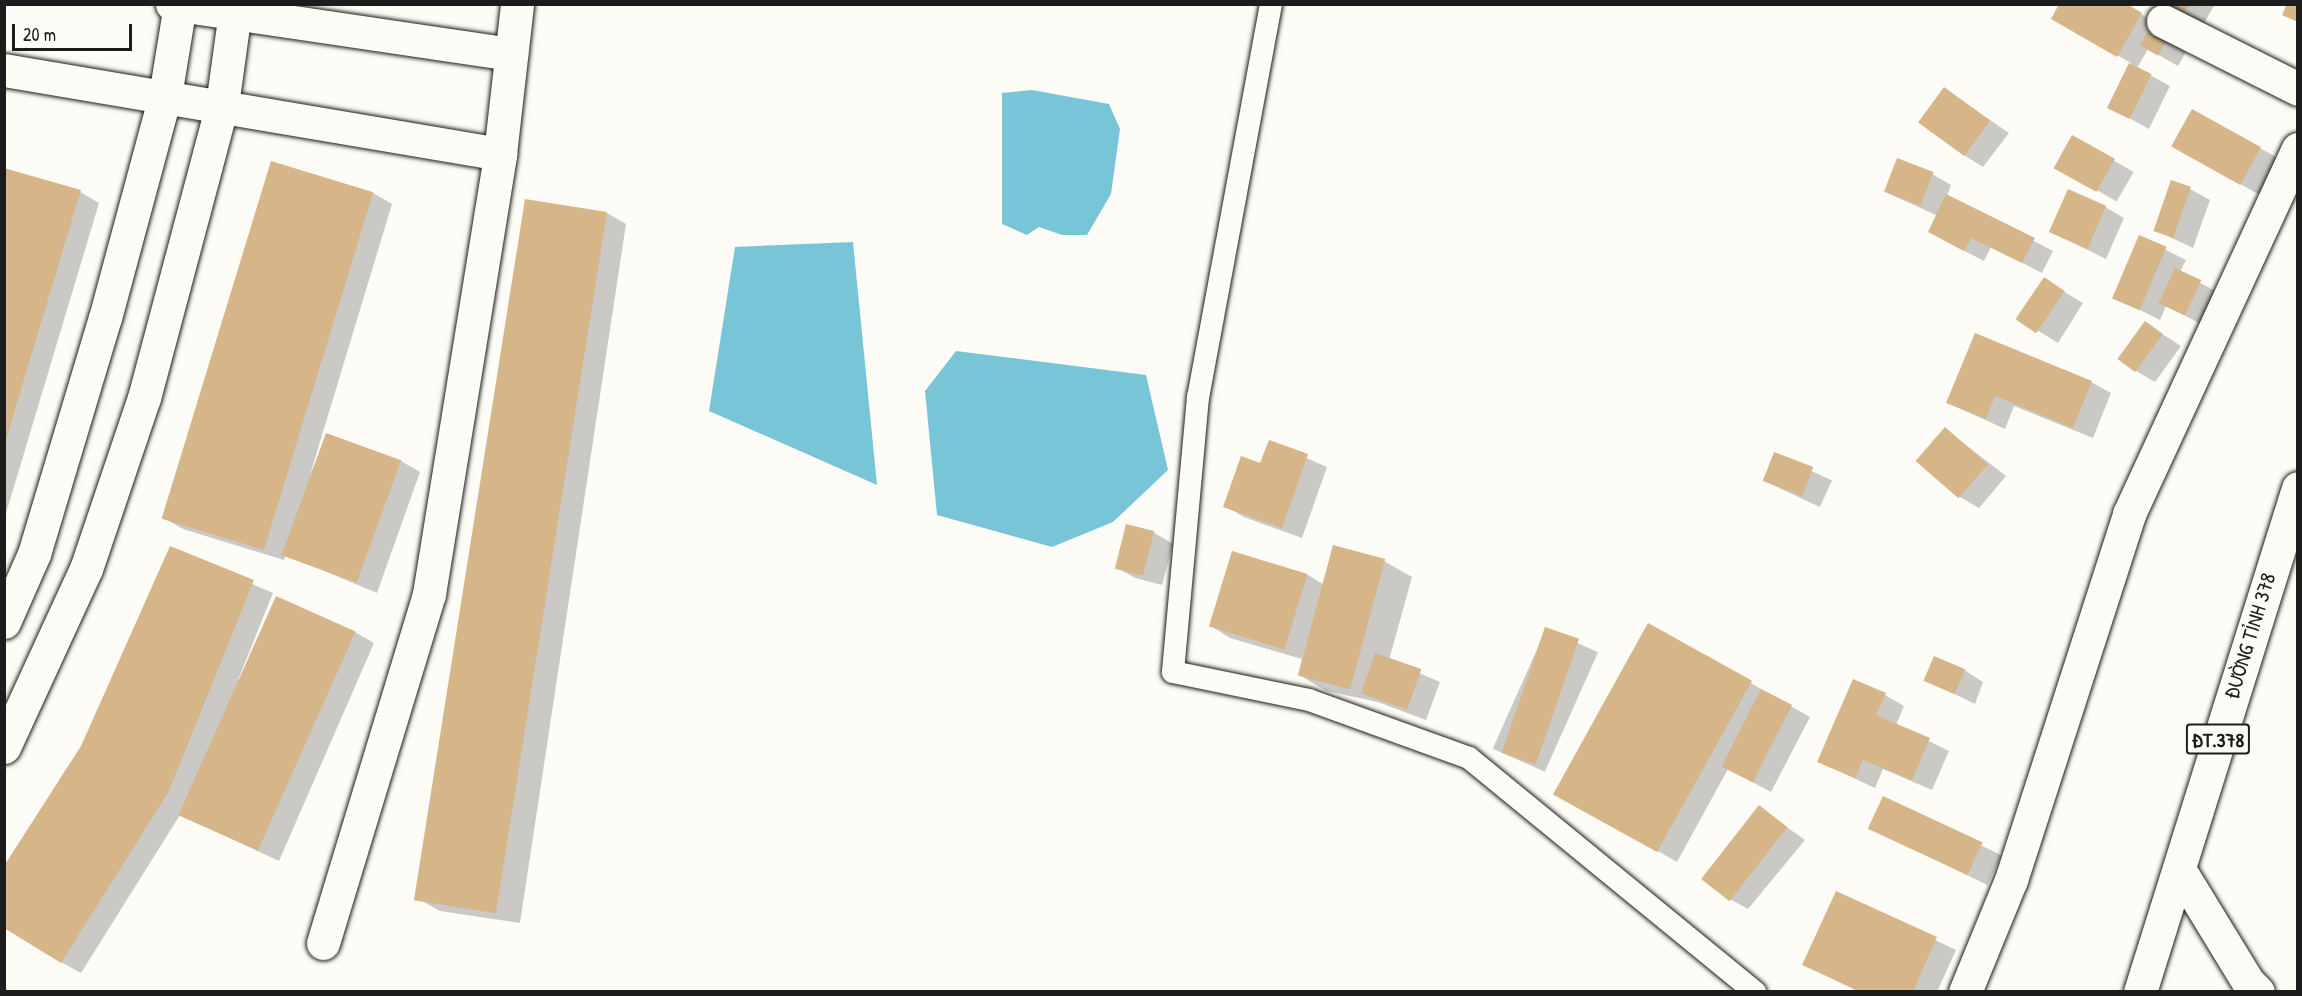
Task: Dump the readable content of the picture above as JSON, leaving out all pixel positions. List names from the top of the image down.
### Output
{
  "streets": {
    "street": ["ĐƯỜNG TỈNH 378", "ĐT.378"]
  },
  "scale_bar": "20 m"
}
